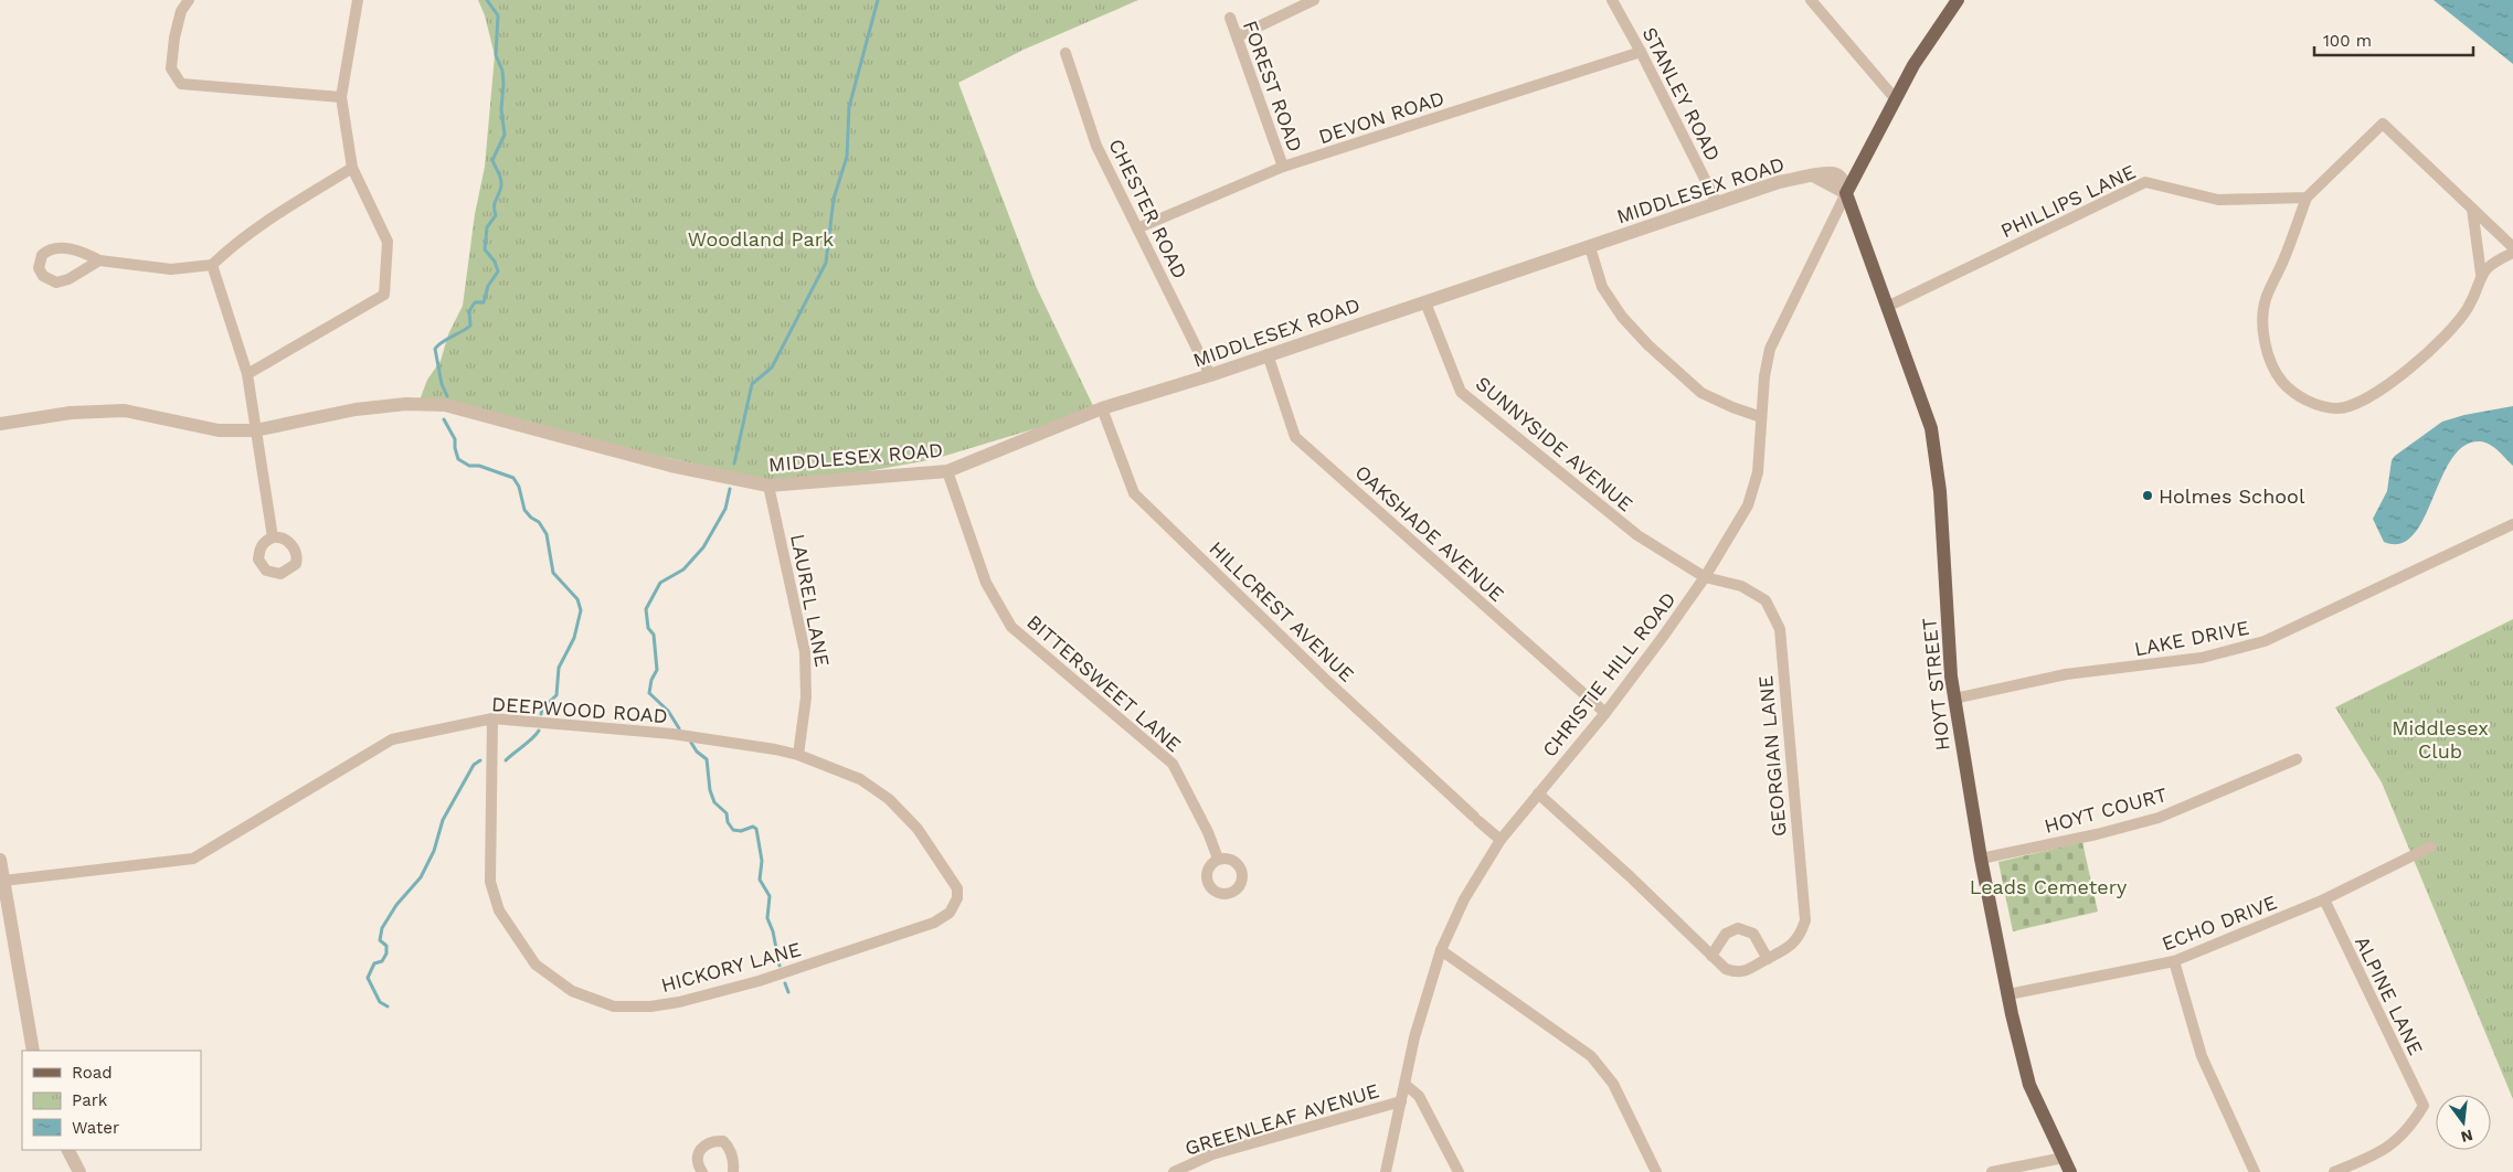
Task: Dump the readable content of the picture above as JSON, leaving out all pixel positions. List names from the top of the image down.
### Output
{
  "streets": {
    "main road": ["HOYT STREET"],
    "street": [
      "FOREST ROAD",
      "STANLEY ROAD",
      "DEVON ROAD",
      "MIDDLESEX ROAD",
      "PHILLIPS LANE",
      "CHESTER ROAD",
      "SUNNYSIDE AVENUE",
      "OAKSHADE AVENUE",
      "LAUREL LANE",
      "HILLCREST AVENUE",
      "LAKE DRIVE",
      "CHRISTIE HILL ROAD",
      "BITTERSWEET LANE",
      "DEEPWOOD ROAD",
      "GEORGIAN LANE",
      "HOYT COURT",
      "ECHO DRIVE",
      "HICKORY LANE",
      "ALPINE LANE",
      "GREENLEAF AVENUE"
    ]
  },
  "crossings": [
    ["FOREST ROAD", "DEVON ROAD"],
    ["STANLEY ROAD", "DEVON ROAD"],
    ["STANLEY ROAD", "MIDDLESEX ROAD"],
    ["DEVON ROAD", "CHESTER ROAD"],
    ["MIDDLESEX ROAD", "CHESTER ROAD"],
    ["MIDDLESEX ROAD", "SUNNYSIDE AVENUE"],
    ["MIDDLESEX ROAD", "OAKSHADE AVENUE"],
    ["MIDDLESEX ROAD", "LAUREL LANE"],
    ["MIDDLESEX ROAD", "HILLCREST AVENUE"],
    ["MIDDLESEX ROAD", "CHRISTIE HILL ROAD"],
    ["MIDDLESEX ROAD", "BITTERSWEET LANE"],
    ["MIDDLESEX ROAD", "HOYT STREET"],
    ["PHILLIPS LANE", "HOYT STREET"],
    ["SUNNYSIDE AVENUE", "CHRISTIE HILL ROAD"],
    ["SUNNYSIDE AVENUE", "GEORGIAN LANE"],
    ["OAKSHADE AVENUE", "CHRISTIE HILL ROAD"],
    ["LAUREL LANE", "DEEPWOOD ROAD"],
    ["HILLCREST AVENUE", "CHRISTIE HILL ROAD"],
    ["LAKE DRIVE", "HOYT STREET"],
    ["CHRISTIE HILL ROAD", "HOYT STREET"],
    ["CHRISTIE HILL ROAD", "GEORGIAN LANE"],
    ["CHRISTIE HILL ROAD", "GREENLEAF AVENUE"],
    ["HOYT STREET", "HOYT COURT"],
    ["HOYT STREET", "ECHO DRIVE"],
    ["DEEPWOOD ROAD", "HICKORY LANE"],
    ["ECHO DRIVE", "ALPINE LANE"]
  ],
  "parks": ["Woodland Park", "Middlesex Club", "Leads Cemetery"],
  "places": ["Holmes School"],
  "legend": ["Road", "Park", "Water"],
  "scale_bar": "100 m",
  "north": "bottom"
}
